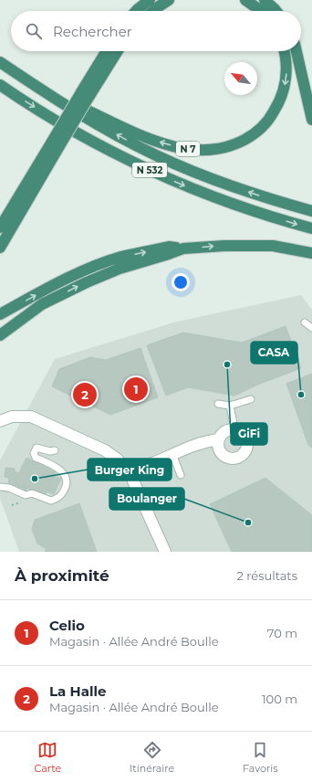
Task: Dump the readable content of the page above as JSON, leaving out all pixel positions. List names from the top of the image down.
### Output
{
  "streets": {
    "highway": ["N 7", "N 532"]
  },
  "crossings": [
    ["N 7", "N 532"]
  ],
  "places": [
    "GiFi",
    "CASA",
    "Burger King",
    "Boulanger"
  ],
  "north": "top left",
  "page": {
    "search": "Rechercher",
    "pins": ["1", "2"],
    "heading": ["À proximité", "2 résultats"],
    "list": [
      {
        "mark": "1",
        "name": "Celio",
        "note": "Magasin · Allée André Boulle",
        "value": "70 m"
      },
      {
        "mark": "2",
        "name": "La Halle",
        "note": "Magasin · Allée André Boulle",
        "value": "100 m"
      }
    ],
    "nav": ["Carte", "Itinéraire", "Favoris"]
  }
}
